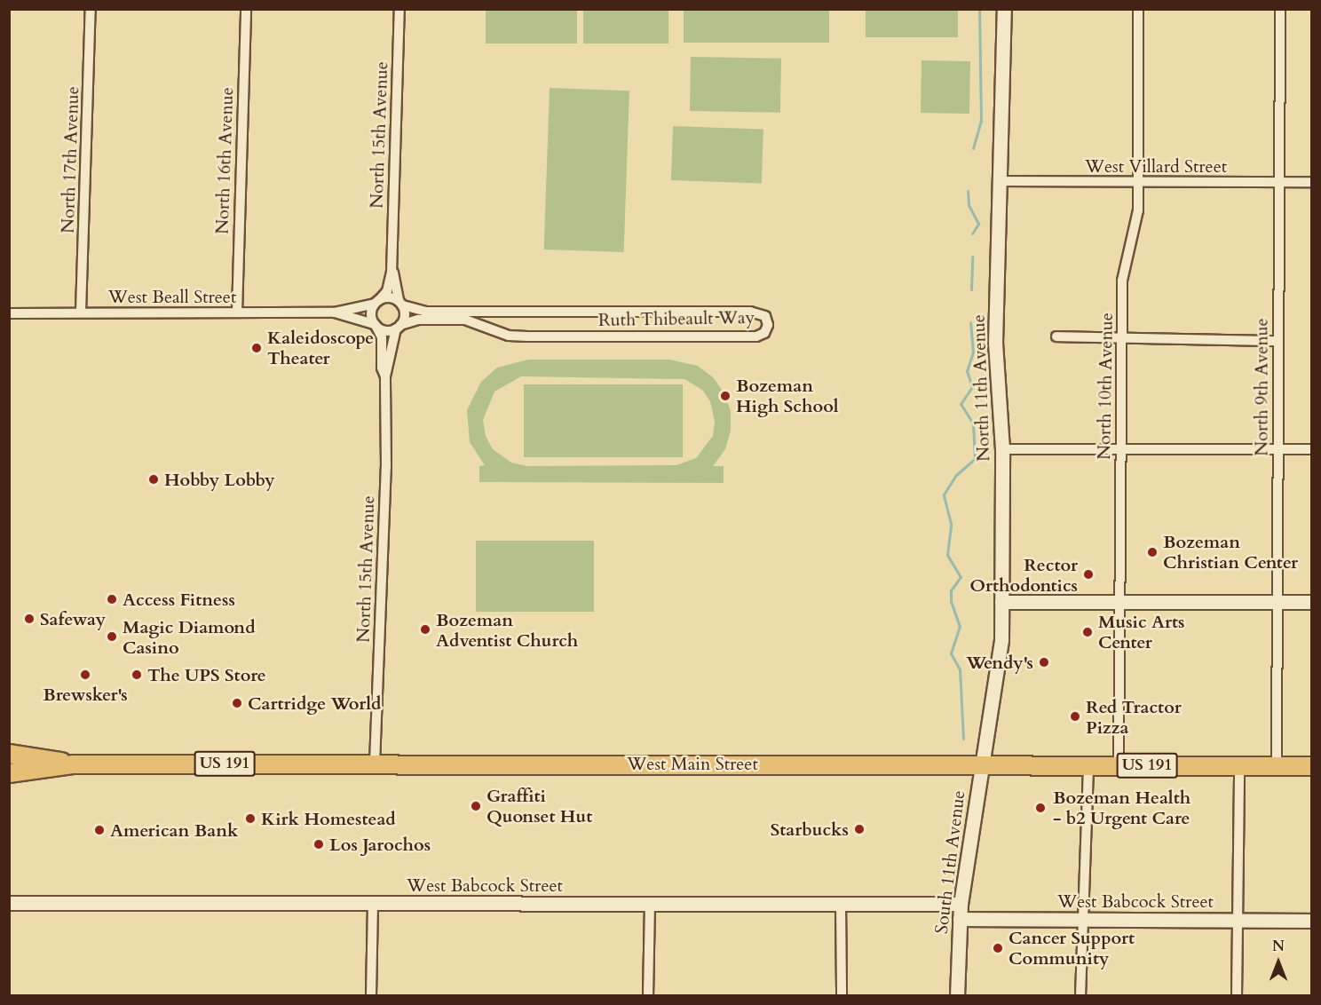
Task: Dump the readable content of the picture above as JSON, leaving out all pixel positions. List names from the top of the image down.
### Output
{
  "streets": {
    "highway": ["US 191", "West Main Street"],
    "street": [
      "North 15th Avenue",
      "North 17th Avenue",
      "North 16th Avenue",
      "West Villard Street",
      "West Beall Street",
      "Ruth Thibeault Way",
      "North 10th Avenue",
      "North 9th Avenue",
      "North 11th Avenue",
      "South 11th Avenue",
      "West Babcock Street"
    ]
  },
  "crossings": [
    ["North 15th Avenue", "West Beall Street"],
    ["North 15th Avenue", "Ruth Thibeault Way"],
    ["North 15th Avenue", "West Main Street"],
    ["North 17th Avenue", "West Beall Street"],
    ["North 16th Avenue", "West Beall Street"],
    ["West Villard Street", "North 10th Avenue"],
    ["West Villard Street", "North 9th Avenue"],
    ["West Villard Street", "North 11th Avenue"],
    ["West Beall Street", "Ruth Thibeault Way"],
    ["North 10th Avenue", "West Main Street"],
    ["North 9th Avenue", "West Main Street"],
    ["North 11th Avenue", "West Main Street"],
    ["North 11th Avenue", "South 11th Avenue"],
    ["West Main Street", "South 11th Avenue"],
    ["South 11th Avenue", "West Babcock Street"]
  ],
  "places": [
    "Kaleidoscope Theater",
    "Bozeman High School",
    "Hobby Lobby",
    "Bozeman Christian Center",
    "Rector Orthodontics",
    "Access Fitness",
    "Safeway",
    "Bozeman Adventist Church",
    "Music Arts Center",
    "Magic Diamond Casino",
    "Wendy's",
    "Brewsker's",
    "The UPS Store",
    "Cartridge World",
    "Red Tractor Pizza",
    "Graffiti Quonset Hut",
    "Bozeman Health - b2 Urgent Care",
    "Kirk Homestead",
    "Starbucks",
    "American Bank",
    "Los Jarochos",
    "Cancer Support Community"
  ],
  "north": "top"
}
